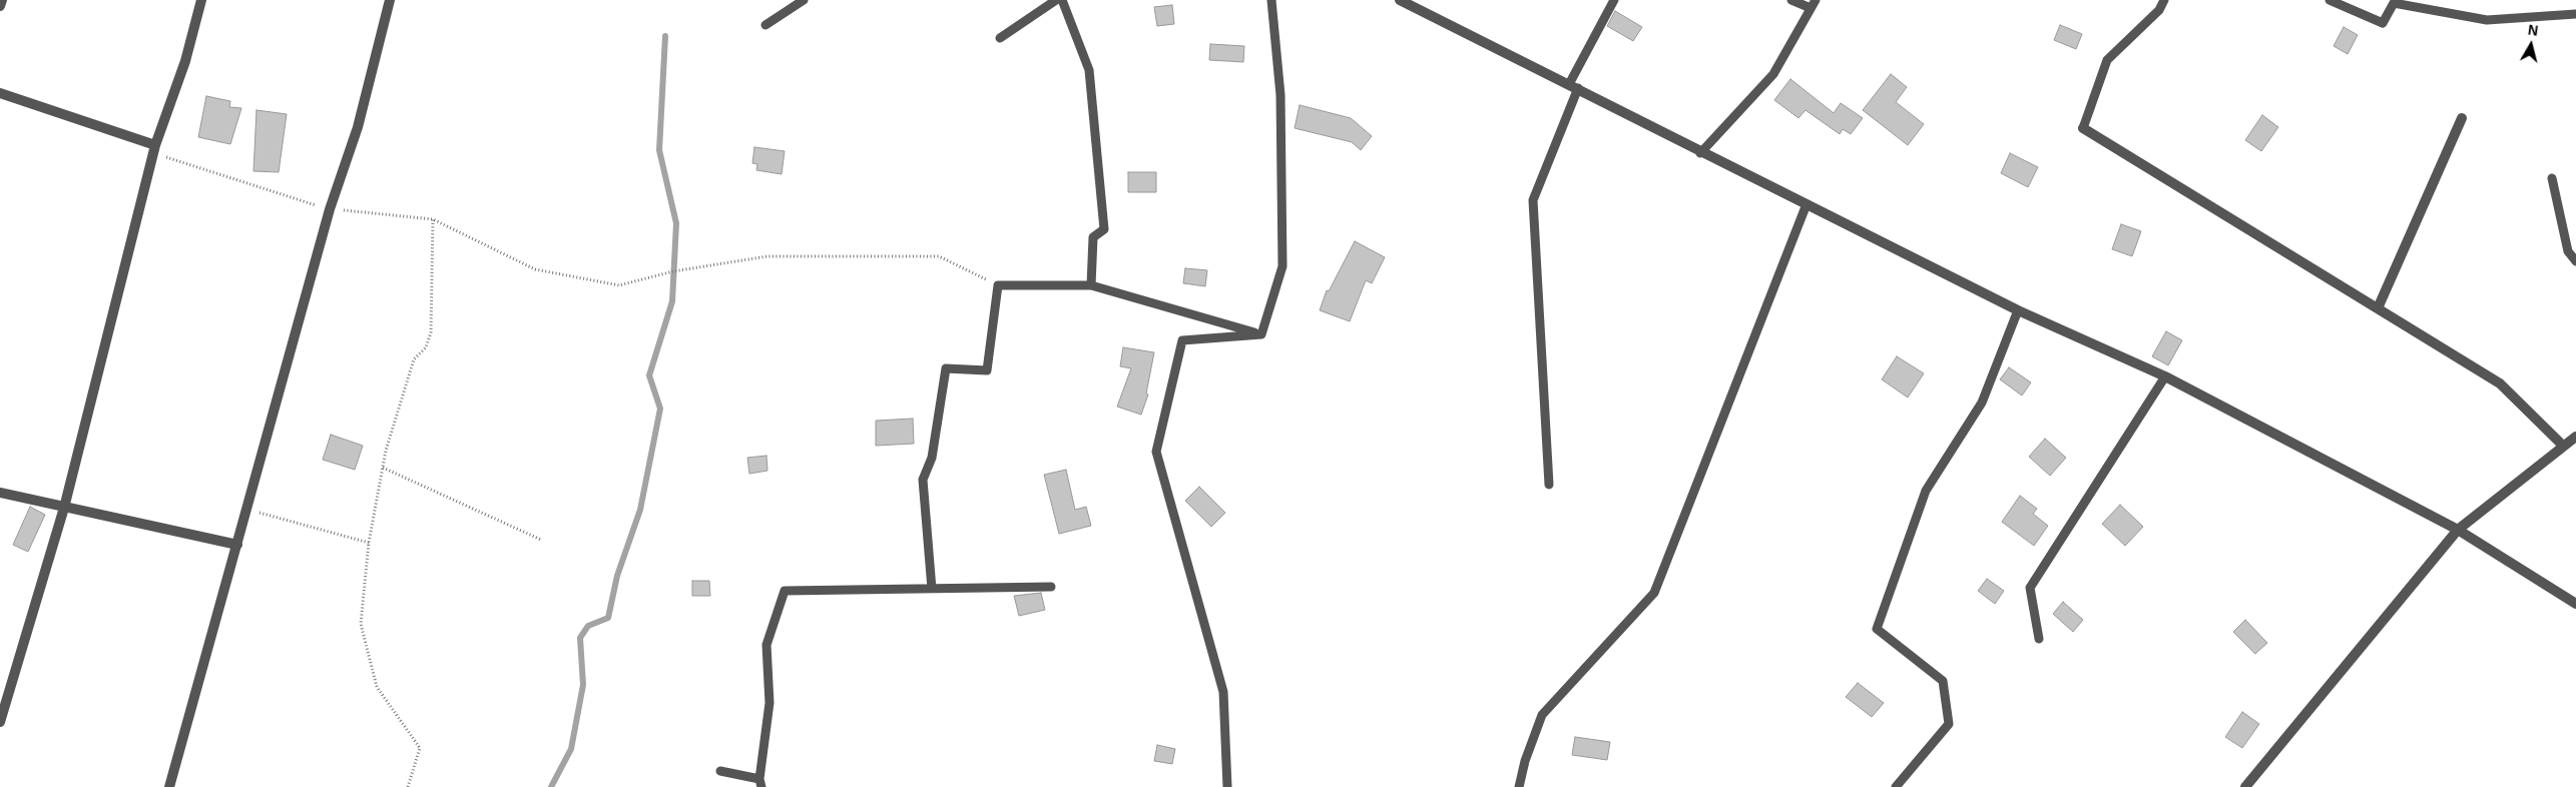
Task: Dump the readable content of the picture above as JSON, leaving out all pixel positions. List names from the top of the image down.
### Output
{
  "north": "top"
}
